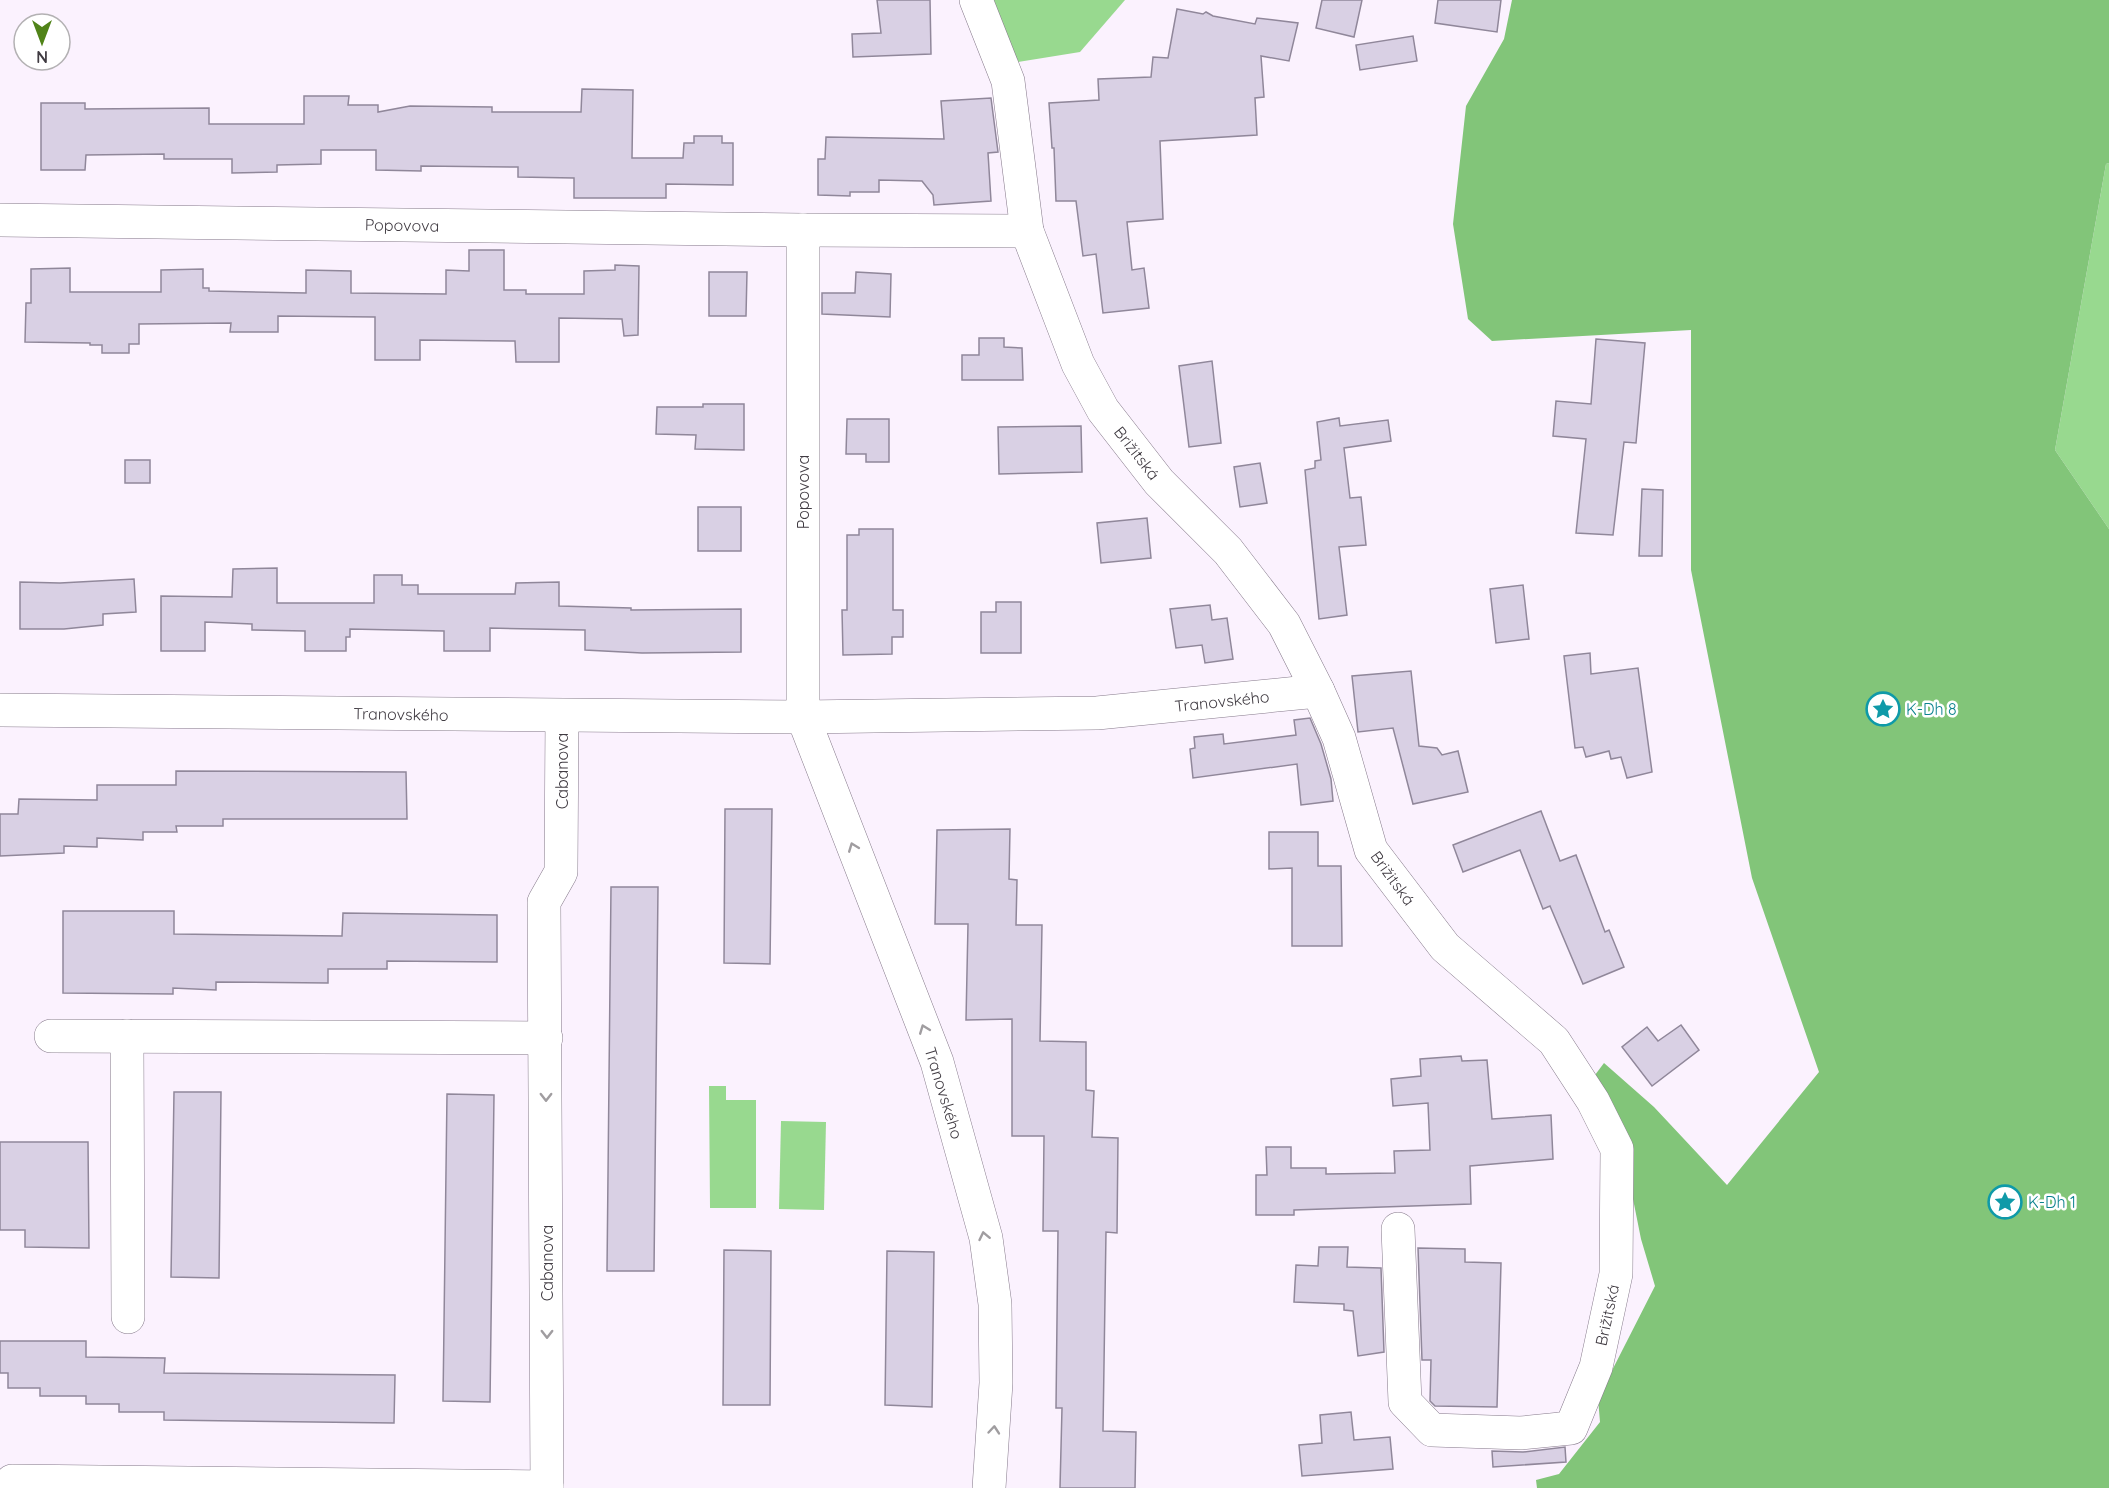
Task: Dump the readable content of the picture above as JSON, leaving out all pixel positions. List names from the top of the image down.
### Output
{
  "streets": {
    "street": [
      "Popovova",
      "Brižitská",
      "Tranovského",
      "Cabanova"
    ]
  },
  "crossings": [
    ["Popovova", "Brižitská"],
    ["Popovova", "Tranovského"],
    ["Brižitská", "Tranovského"],
    ["Tranovského", "Cabanova"]
  ],
  "one_way": ["Tranovského"],
  "places": {
    "place": ["K-Dh 8", "K-Dh 1"]
  },
  "north": "bottom"
}
